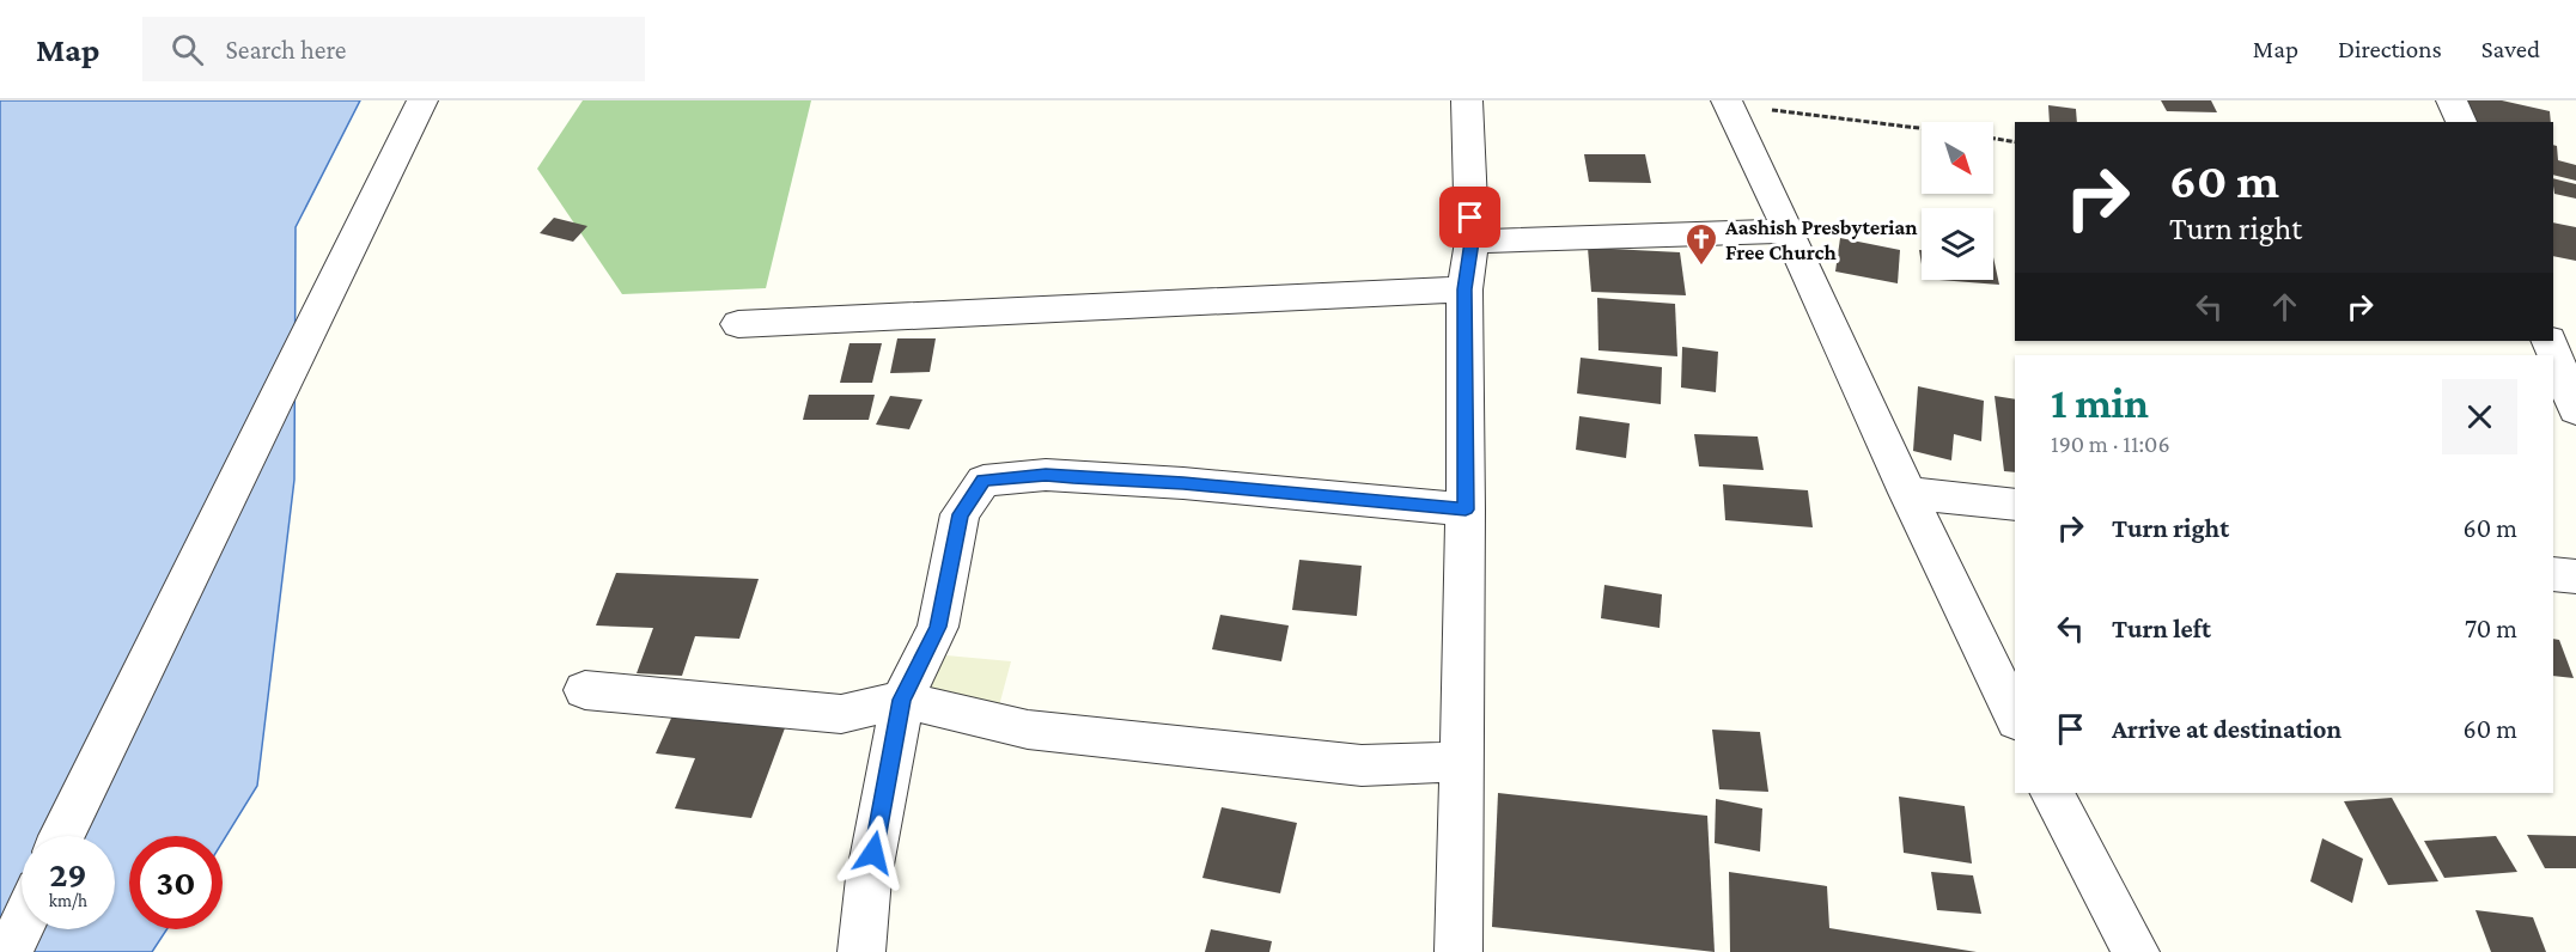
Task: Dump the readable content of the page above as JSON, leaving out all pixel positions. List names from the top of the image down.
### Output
{
  "places": {
    "church": ["Aashish Presbyterian Free Church"]
  },
  "north": "bottom right",
  "page": {
    "header": "Map",
    "search": "Search here",
    "nav": ["Map", "Directions", "Saved"],
    "turn": ["60 m", "Turn right"],
    "heading": ["1 min", "190 m · 11:06"],
    "list": [
      {
        "name": "Turn right",
        "value": "60 m"
      },
      {
        "name": "Turn left",
        "value": "70 m"
      },
      {
        "name": "Arrive at destination",
        "value": "60 m"
      }
    ],
    "speed": "29 km/h",
    "limit": "30"
  }
}
